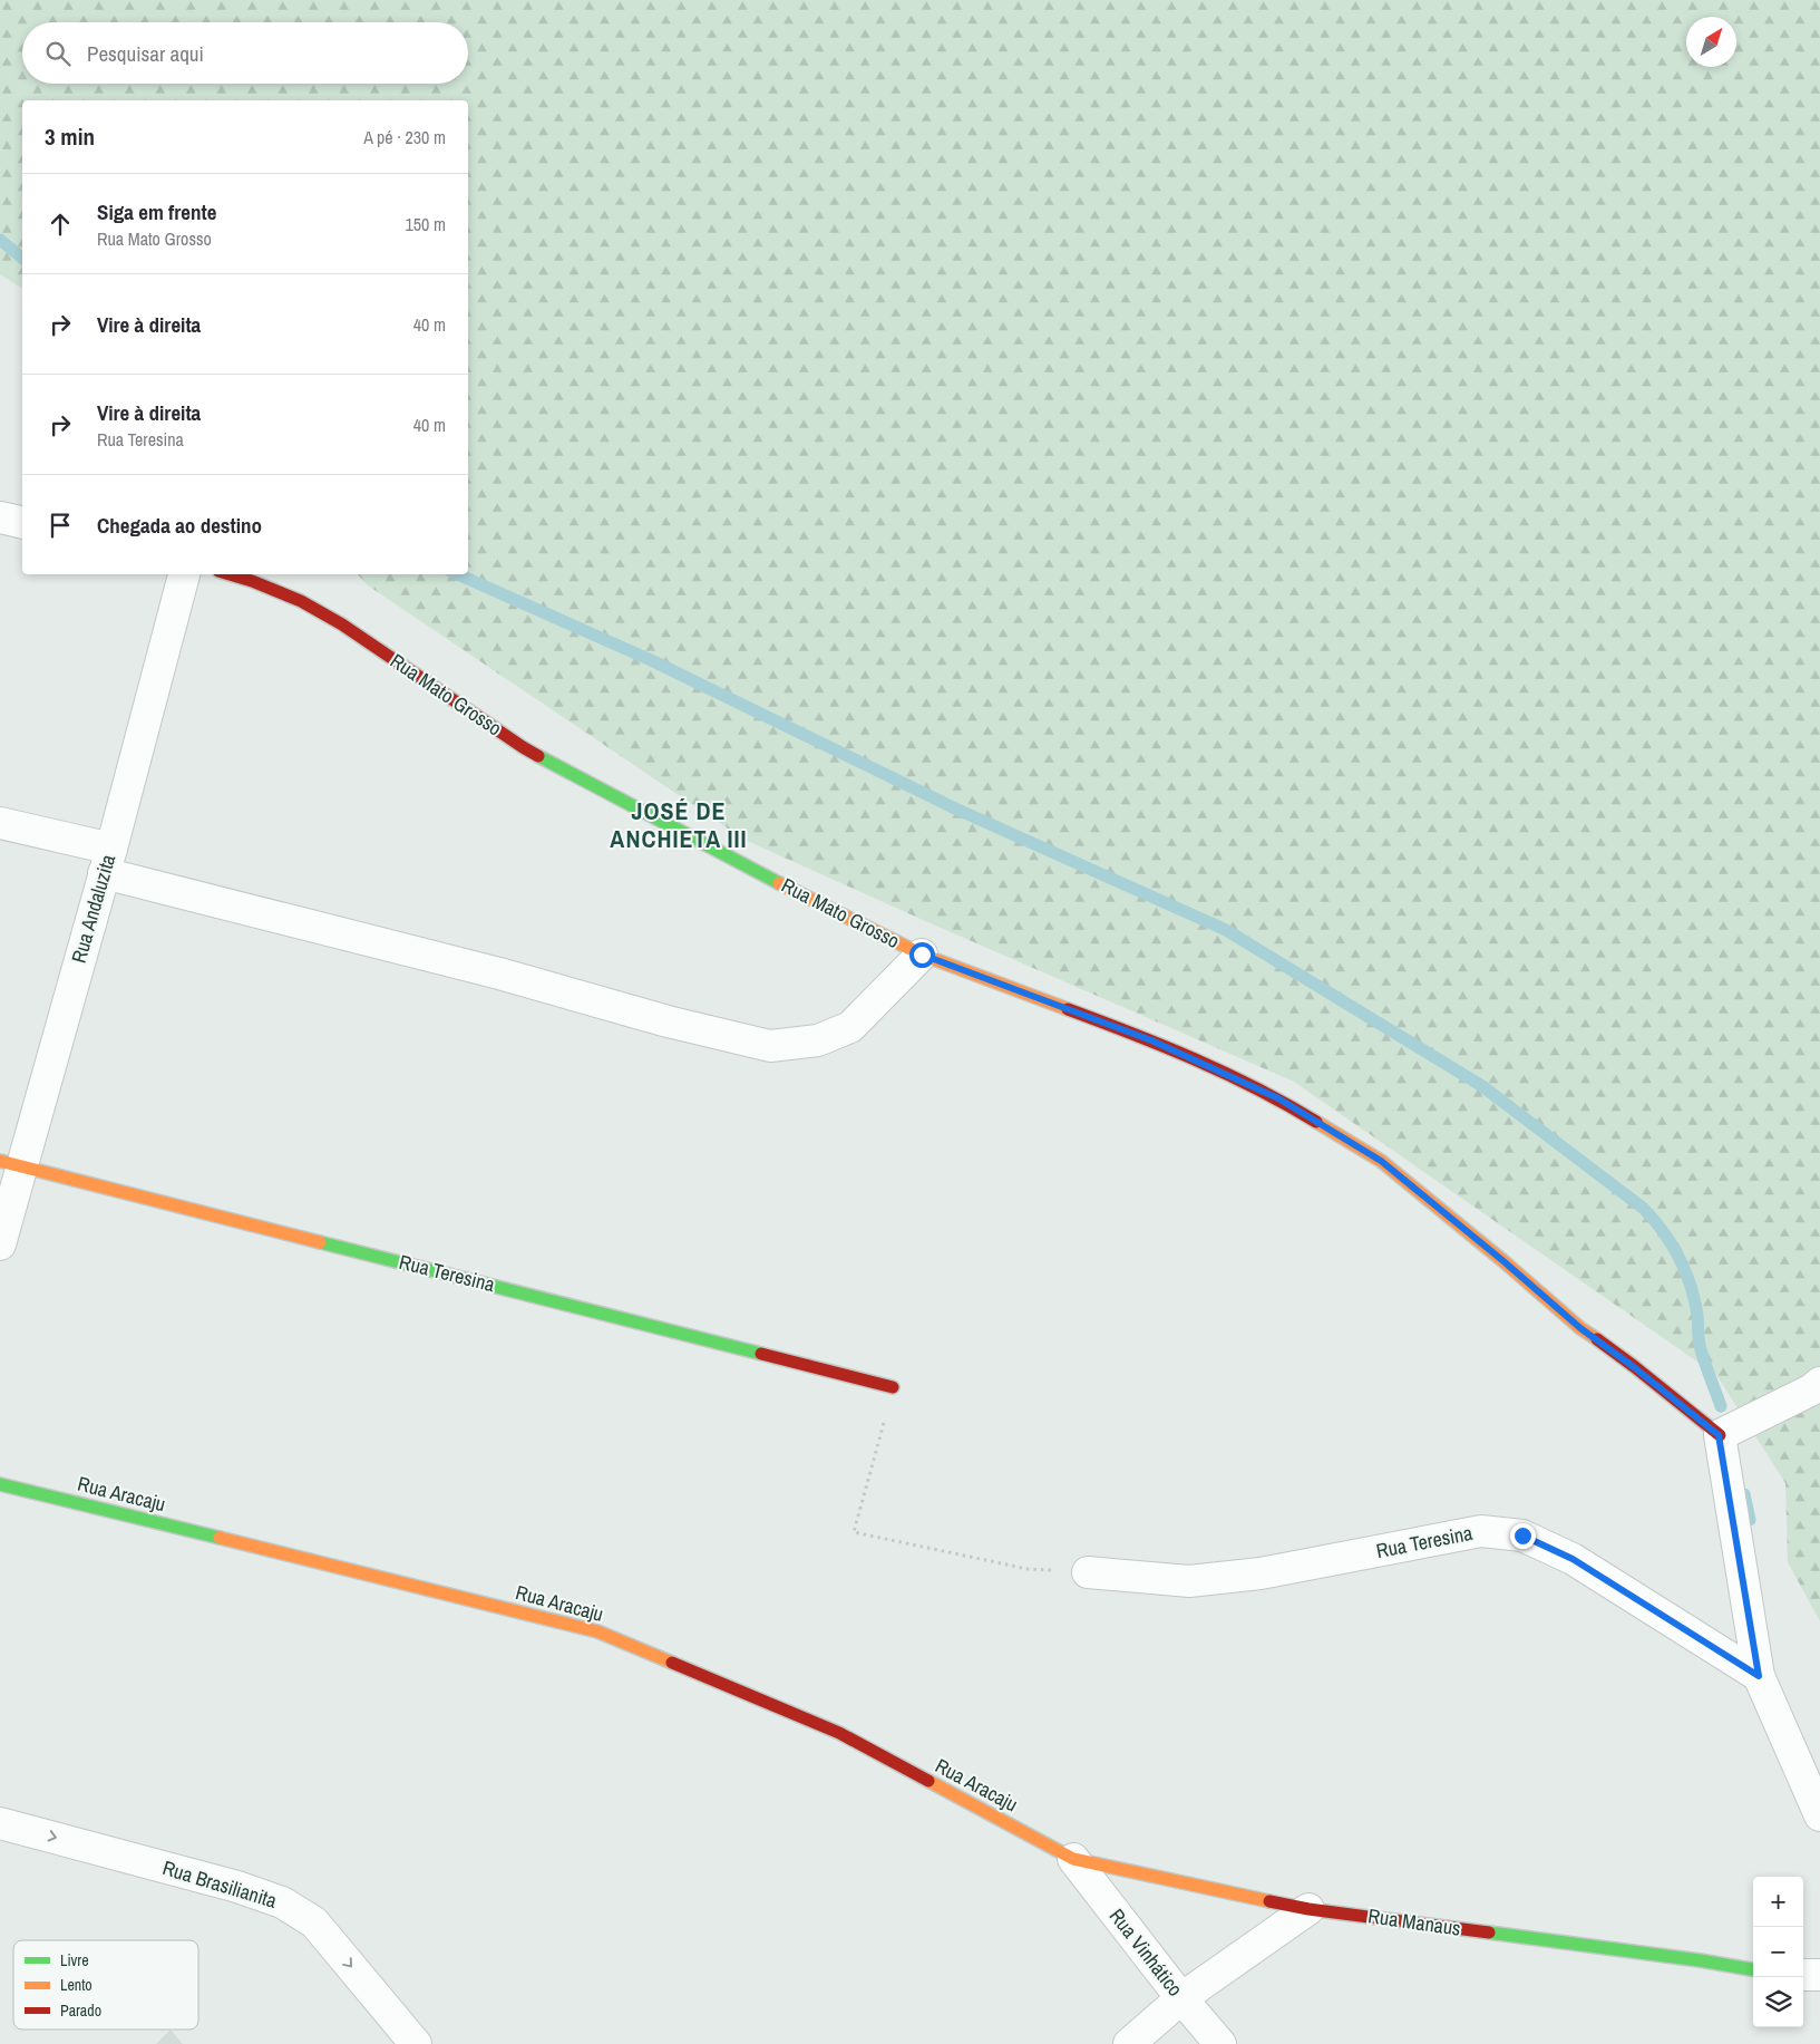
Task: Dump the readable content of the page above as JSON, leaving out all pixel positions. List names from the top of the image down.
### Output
{
  "streets": {
    "street": [
      "Rua Mato Grosso",
      "Rua Andaluzita",
      "Rua Teresina",
      "Rua Aracaju",
      "Rua Brasilianita",
      "Rua Manaus",
      "Rua Vinhático"
    ]
  },
  "crossings": [
    ["Rua Andaluzita", "Rua Teresina"],
    ["Rua Aracaju", "Rua Manaus"],
    ["Rua Aracaju", "Rua Vinhático"],
    ["Rua Manaus", "Rua Vinhático"]
  ],
  "one_way": ["Rua Brasilianita"],
  "districts": ["JOSÉ DE ANCHIETA III"],
  "legend": ["Livre", "Lento", "Parado"],
  "north": "top right",
  "page": {
    "search": "Pesquisar aqui",
    "heading": ["3 min", "A pé · 230 m"],
    "list": [
      ["Siga em frente", "Rua Mato Grosso", "150 m"],
      ["Vire à direita", "40 m"],
      ["Vire à direita", "Rua Teresina", "40 m"],
      "Chegada ao destino"
    ],
    "map_buttons": ["+", "−"]
  }
}
